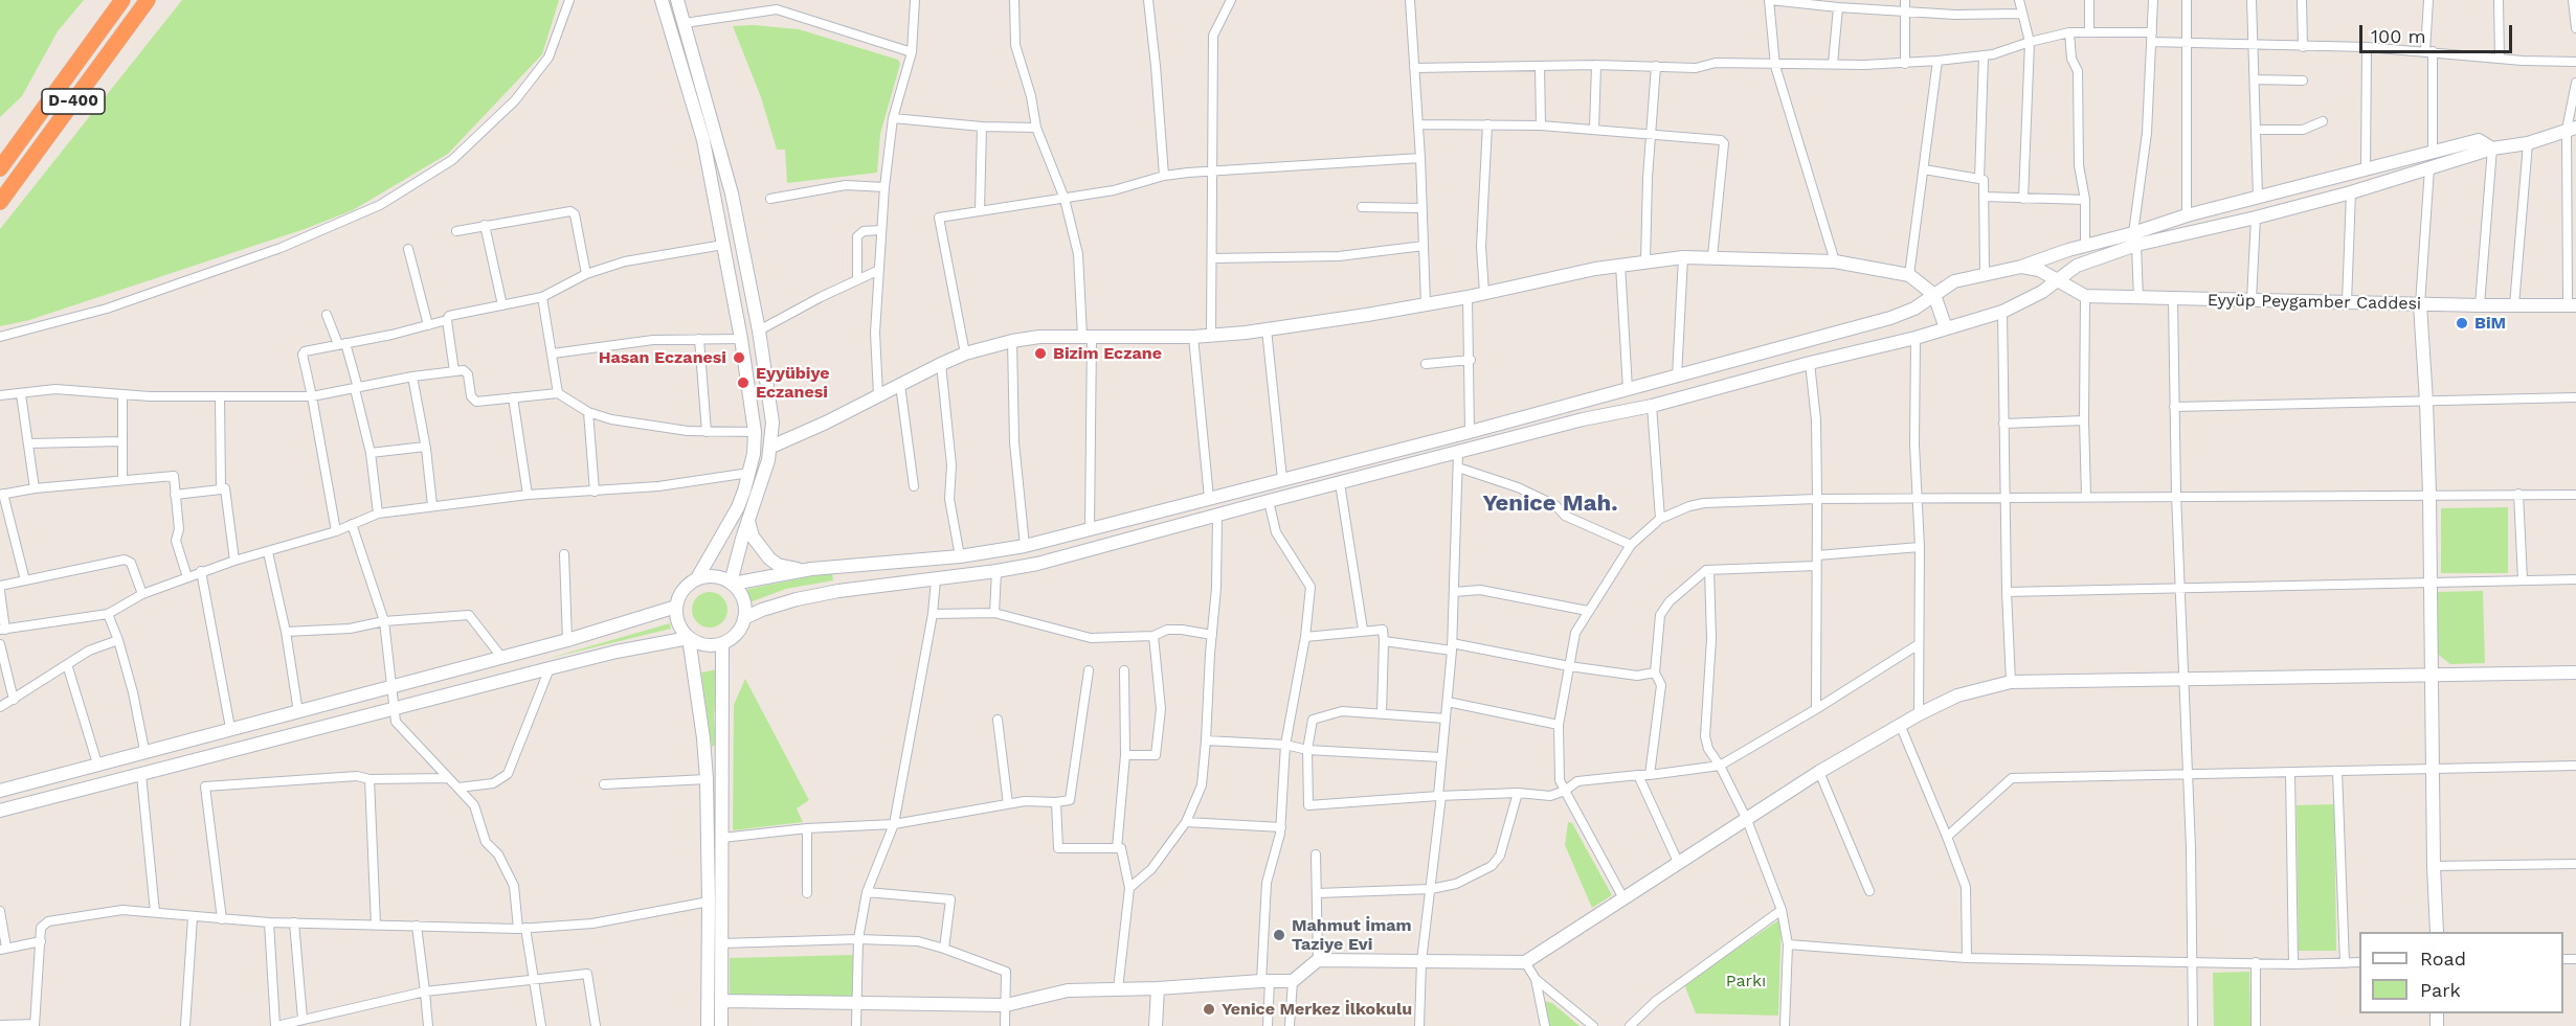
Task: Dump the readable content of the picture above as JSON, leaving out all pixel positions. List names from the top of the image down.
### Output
{
  "streets": {
    "highway": ["D-400"],
    "main road": ["Eyyüp Peygamber Caddesi"]
  },
  "districts": ["Yenice Mah."],
  "parks": ["Parkı"],
  "places": [
    "BiM",
    "Bizim Eczane",
    "Hasan Eczanesi",
    "Eyyübiye Eczanesi",
    "Mahmut İmam Taziye Evi",
    "Yenice Merkez İlkokulu"
  ],
  "legend": ["Road", "Park"],
  "scale_bar": "100 m"
}
